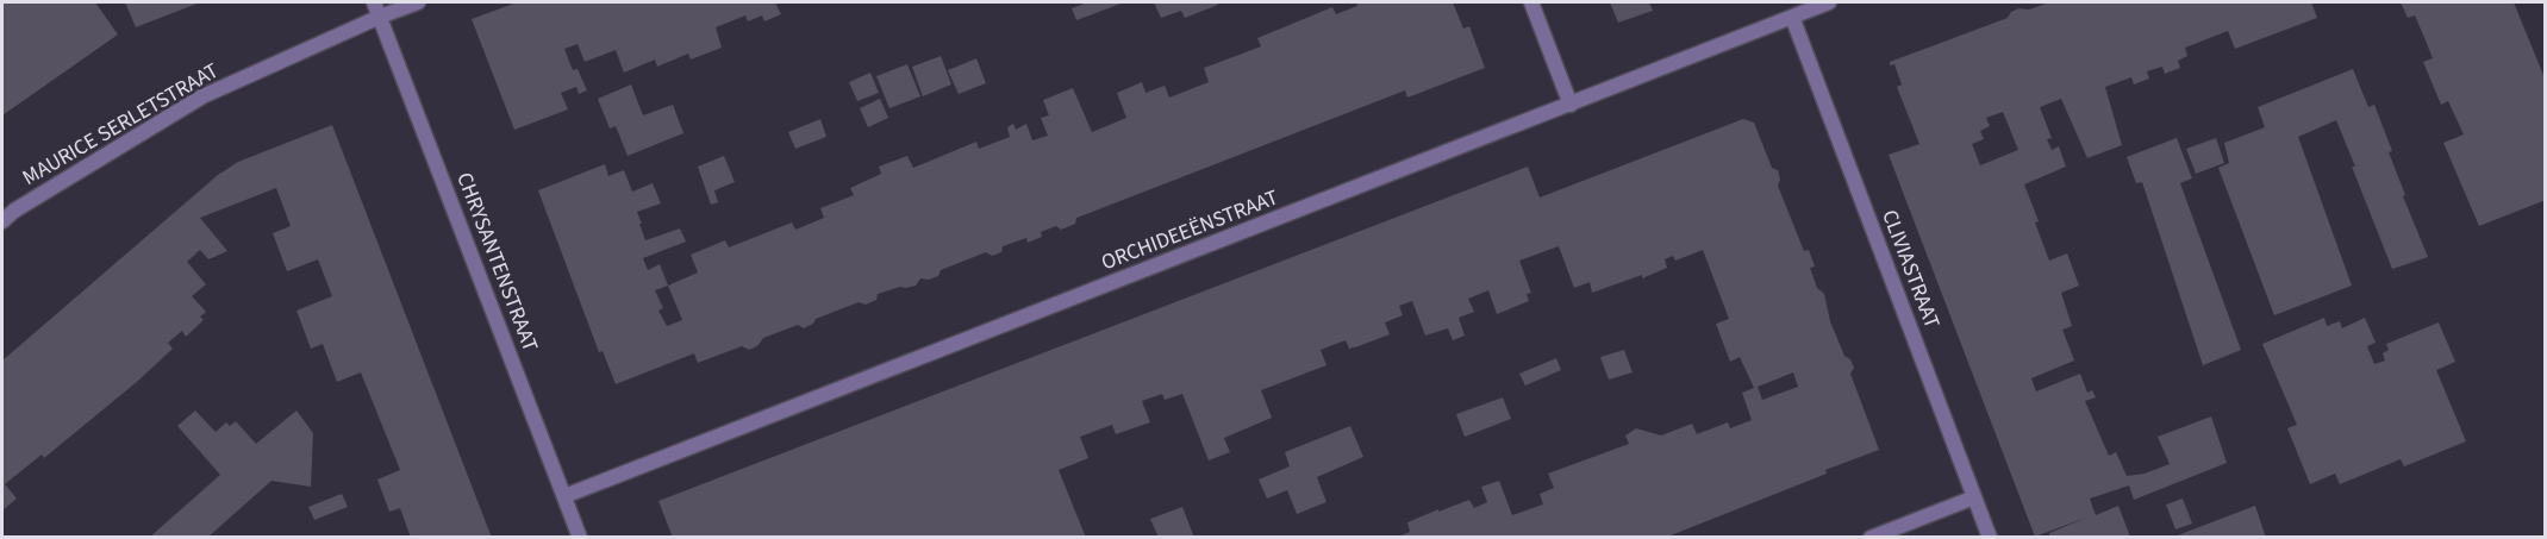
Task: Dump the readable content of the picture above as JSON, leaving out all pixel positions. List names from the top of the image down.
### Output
{
  "streets": {
    "street": [
      "MAURICE SERLETSTRAAT",
      "ORCHIDEEËNSTRAAT",
      "CHRYSANTENSTRAAT",
      "CLIVIASTRAAT"
    ]
  },
  "crossings": [
    ["MAURICE SERLETSTRAAT", "CHRYSANTENSTRAAT"],
    ["ORCHIDEEËNSTRAAT", "CHRYSANTENSTRAAT"],
    ["ORCHIDEEËNSTRAAT", "CLIVIASTRAAT"]
  ]
}
